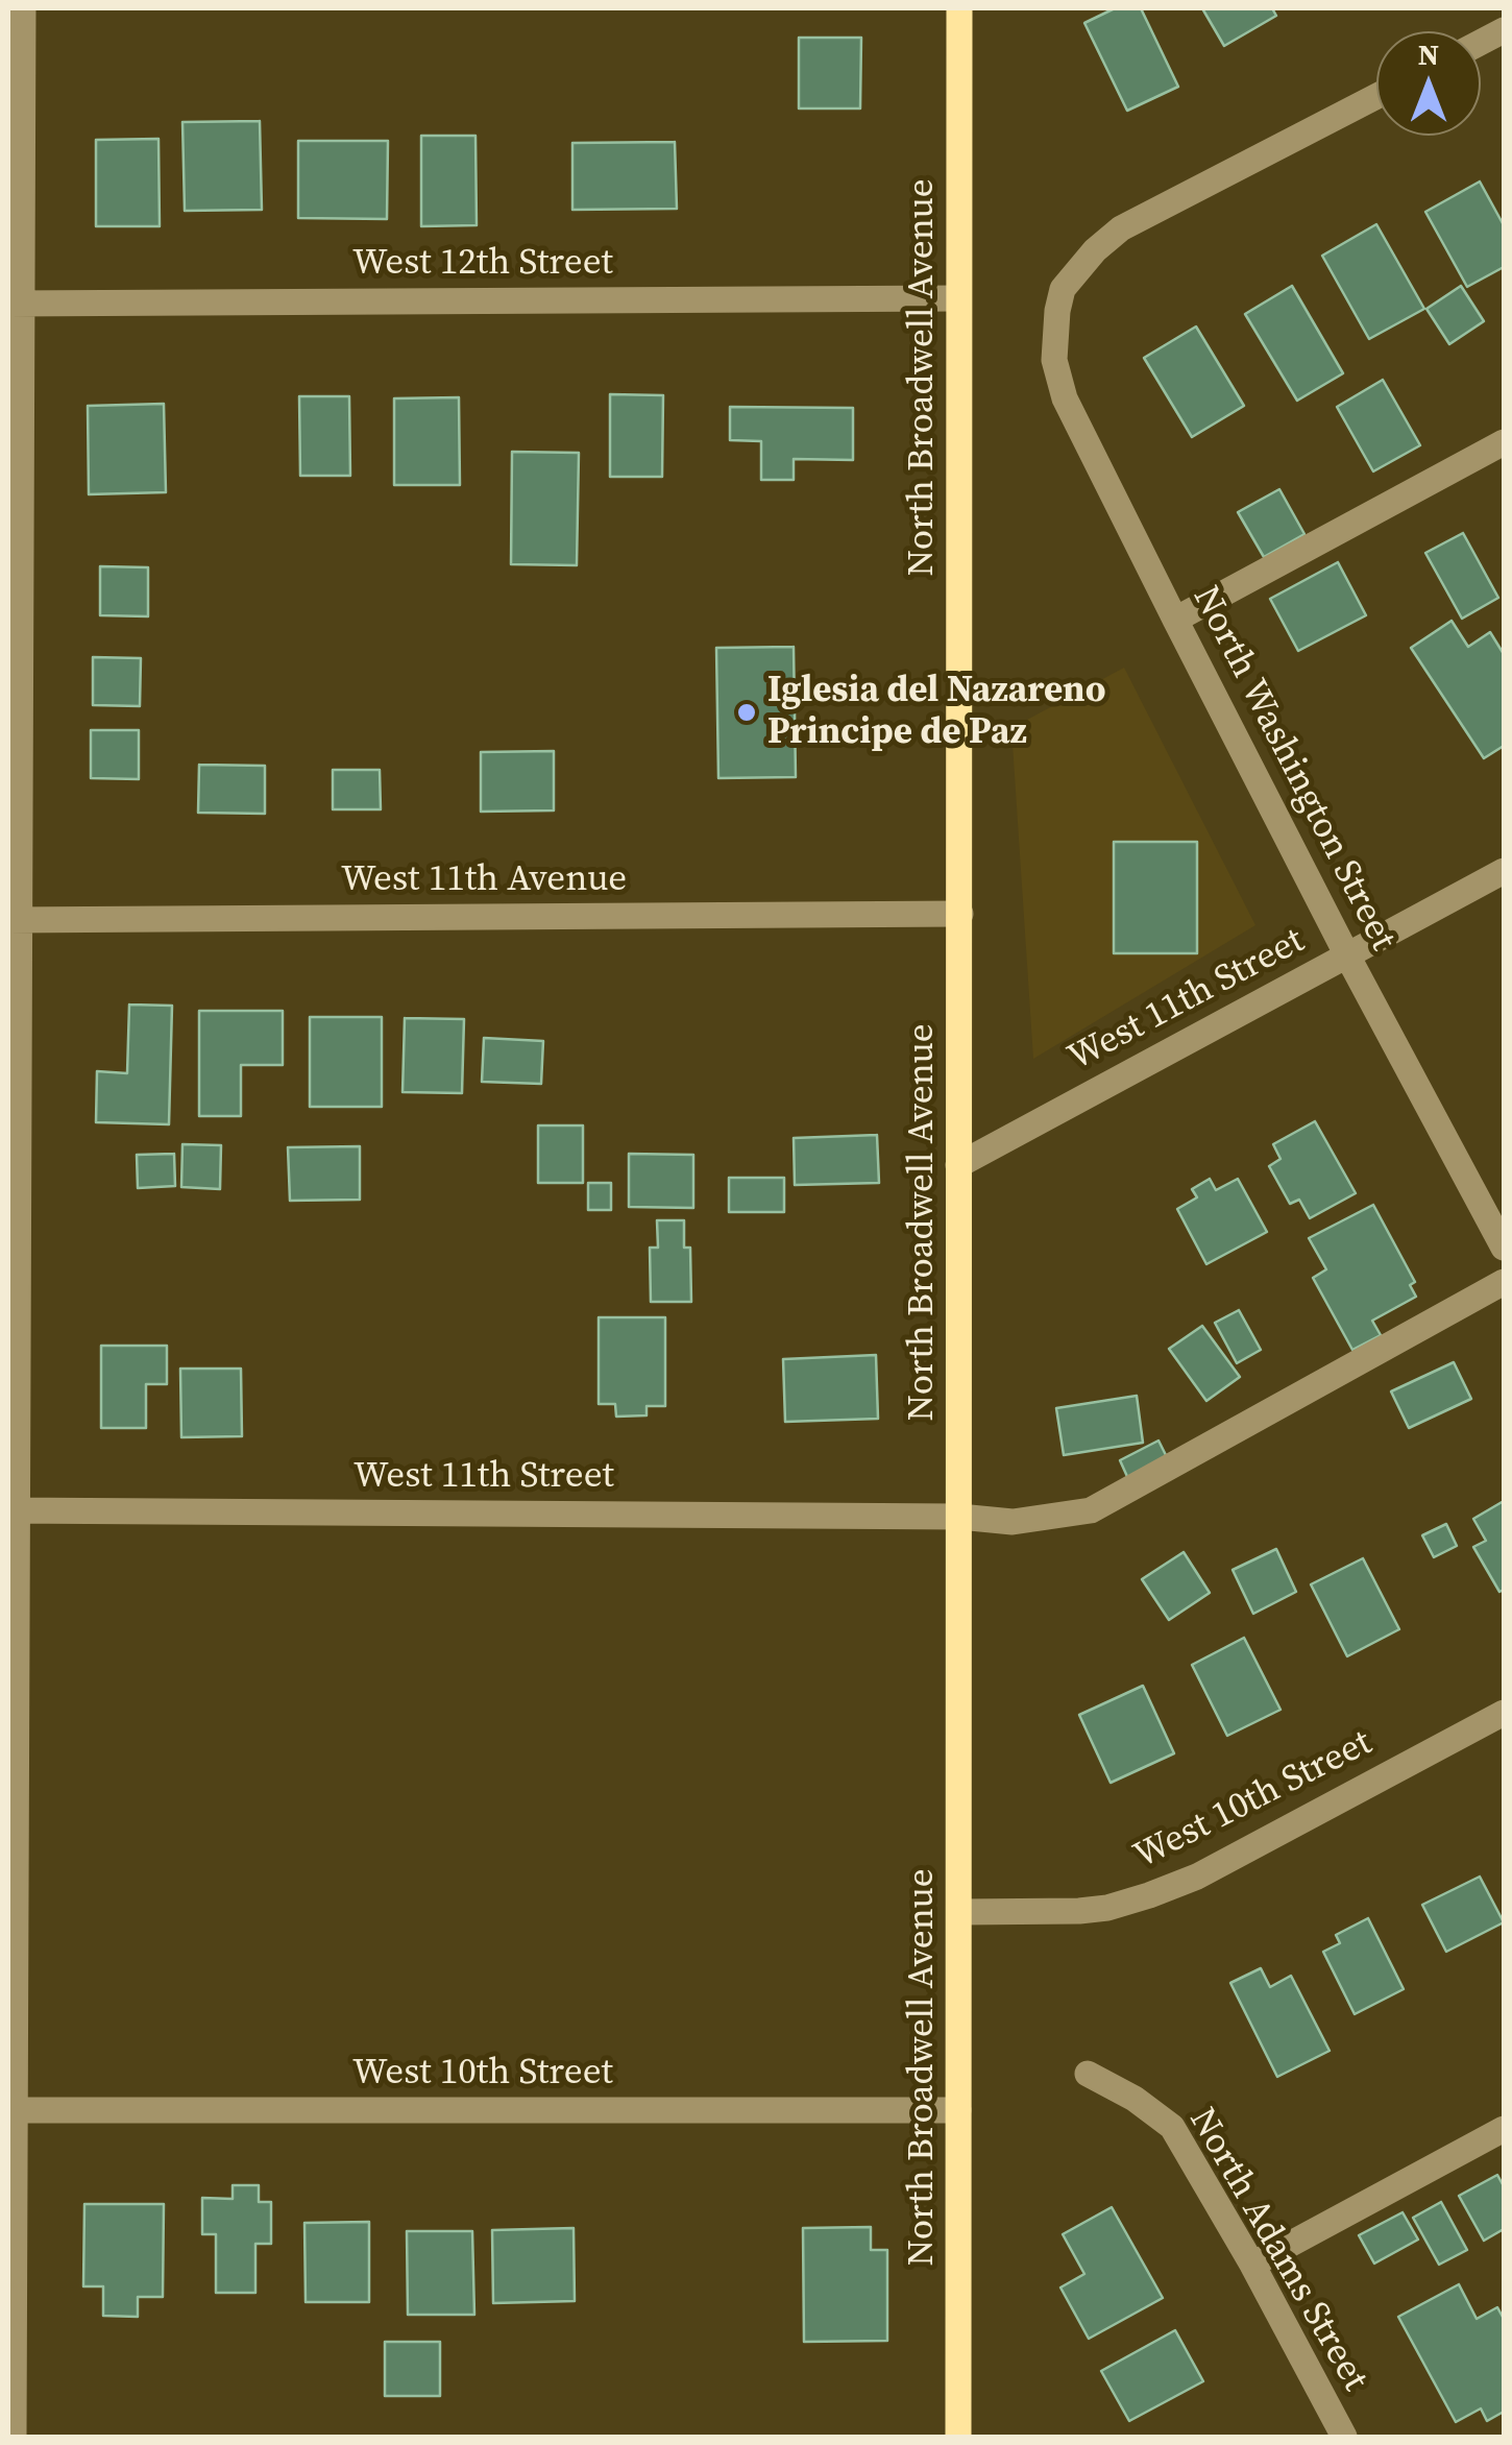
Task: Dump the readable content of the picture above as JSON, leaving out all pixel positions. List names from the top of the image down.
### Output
{
  "streets": {
    "main road": ["North Broadwell Avenue"],
    "street": [
      "West 12th Street",
      "North Washington Street",
      "West 11th Avenue",
      "West 11th Street",
      "West 10th Street",
      "North Adams Street"
    ]
  },
  "crossings": [
    ["West 12th Street", "North Broadwell Avenue"],
    ["North Broadwell Avenue", "West 11th Avenue"],
    ["North Broadwell Avenue", "West 11th Street"],
    ["North Broadwell Avenue", "West 10th Street"],
    ["North Washington Street", "West 11th Street"]
  ],
  "places": ["Iglesia del Nazareno Principe de Paz"],
  "north": "top"
}
